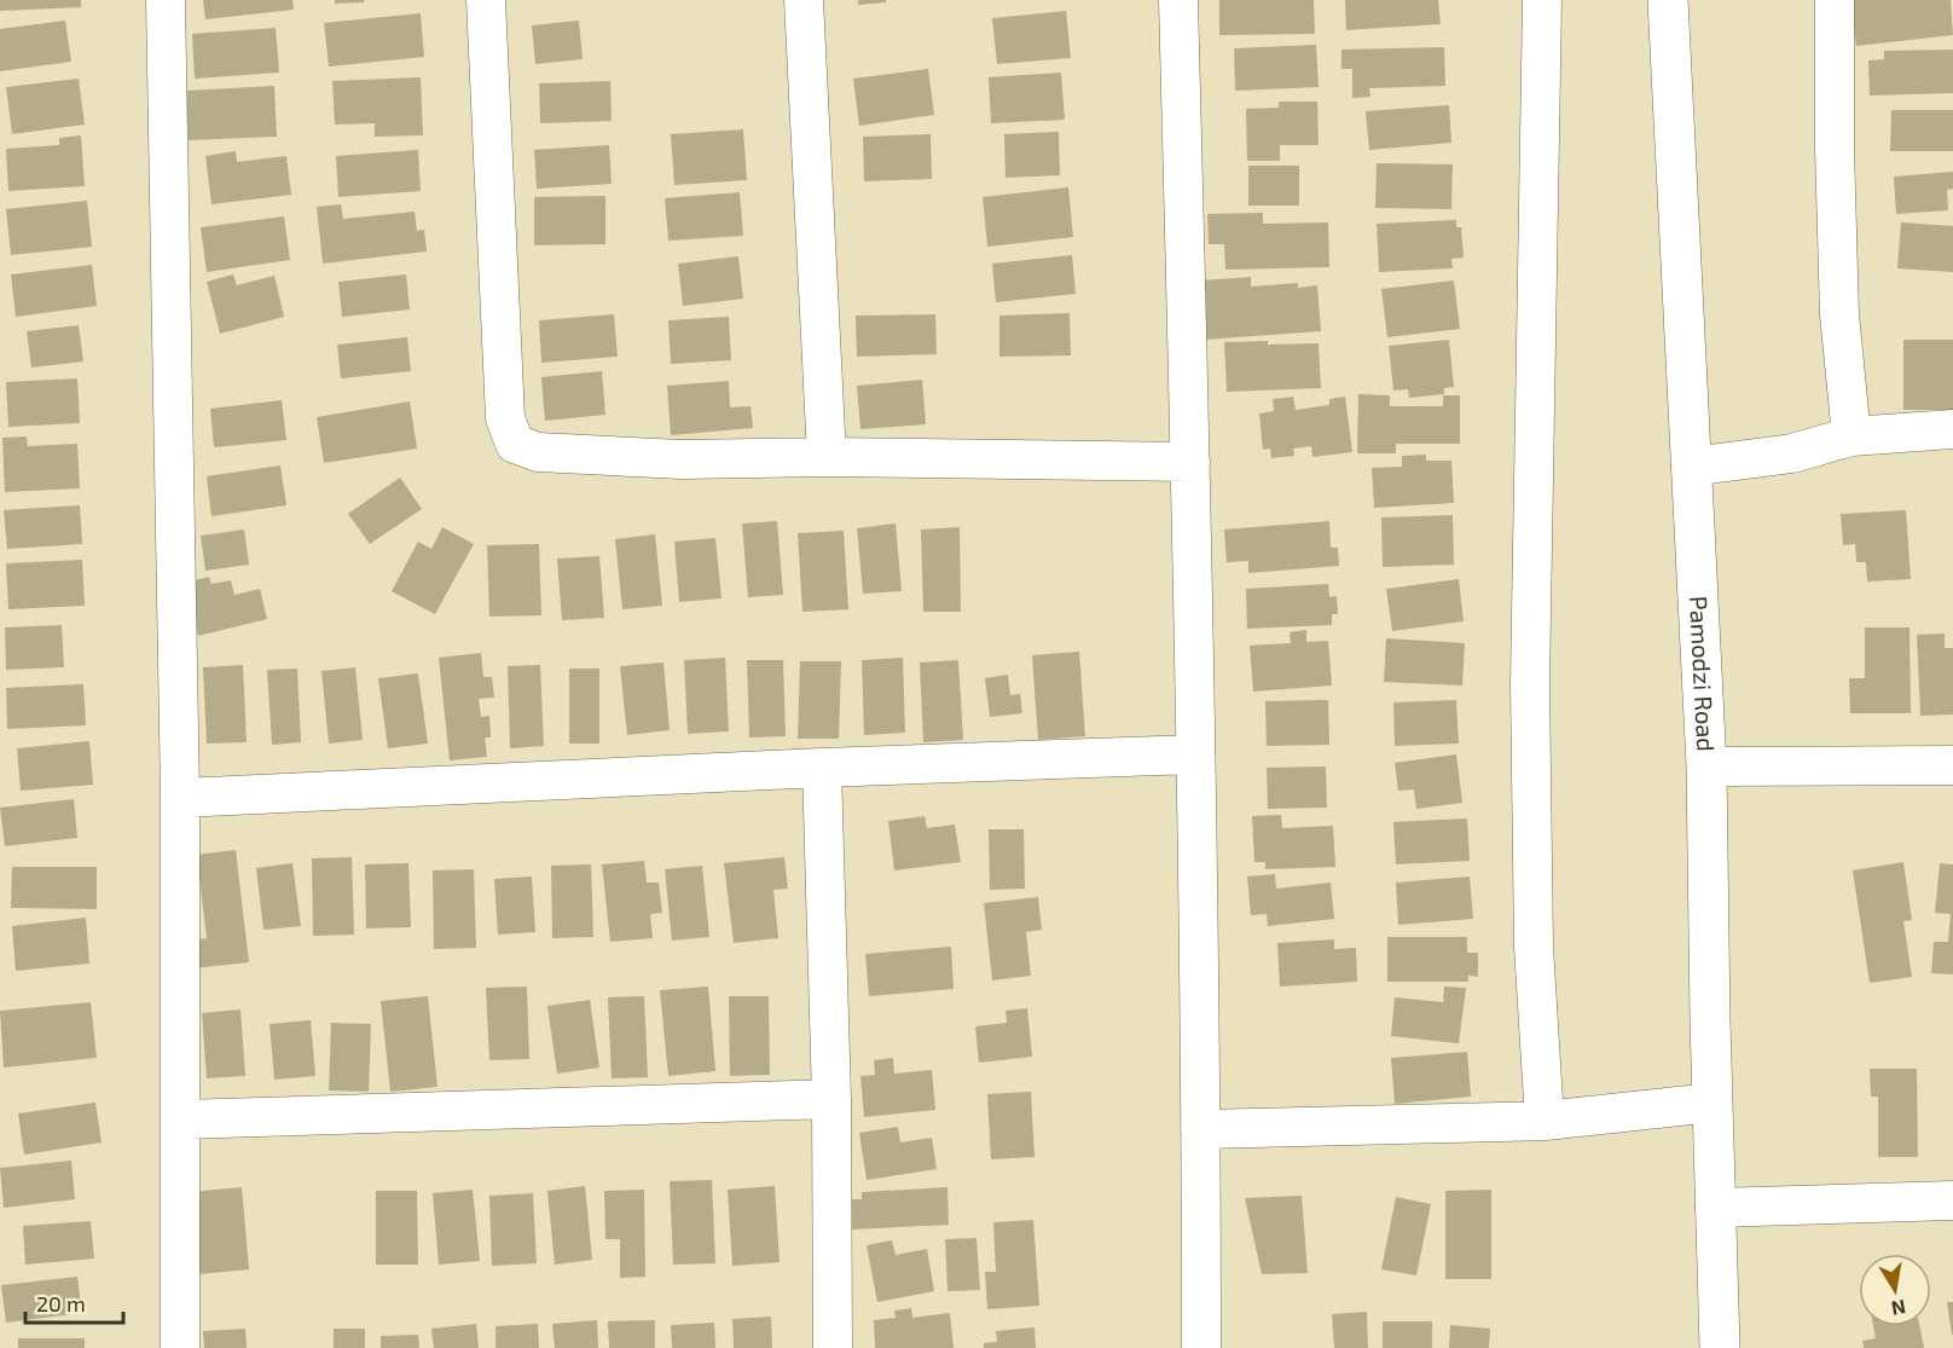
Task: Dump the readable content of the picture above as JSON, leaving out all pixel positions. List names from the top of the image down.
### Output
{
  "streets": {
    "street": ["Pamodzi Road"]
  },
  "scale_bar": "20 m",
  "north": "bottom"
}
